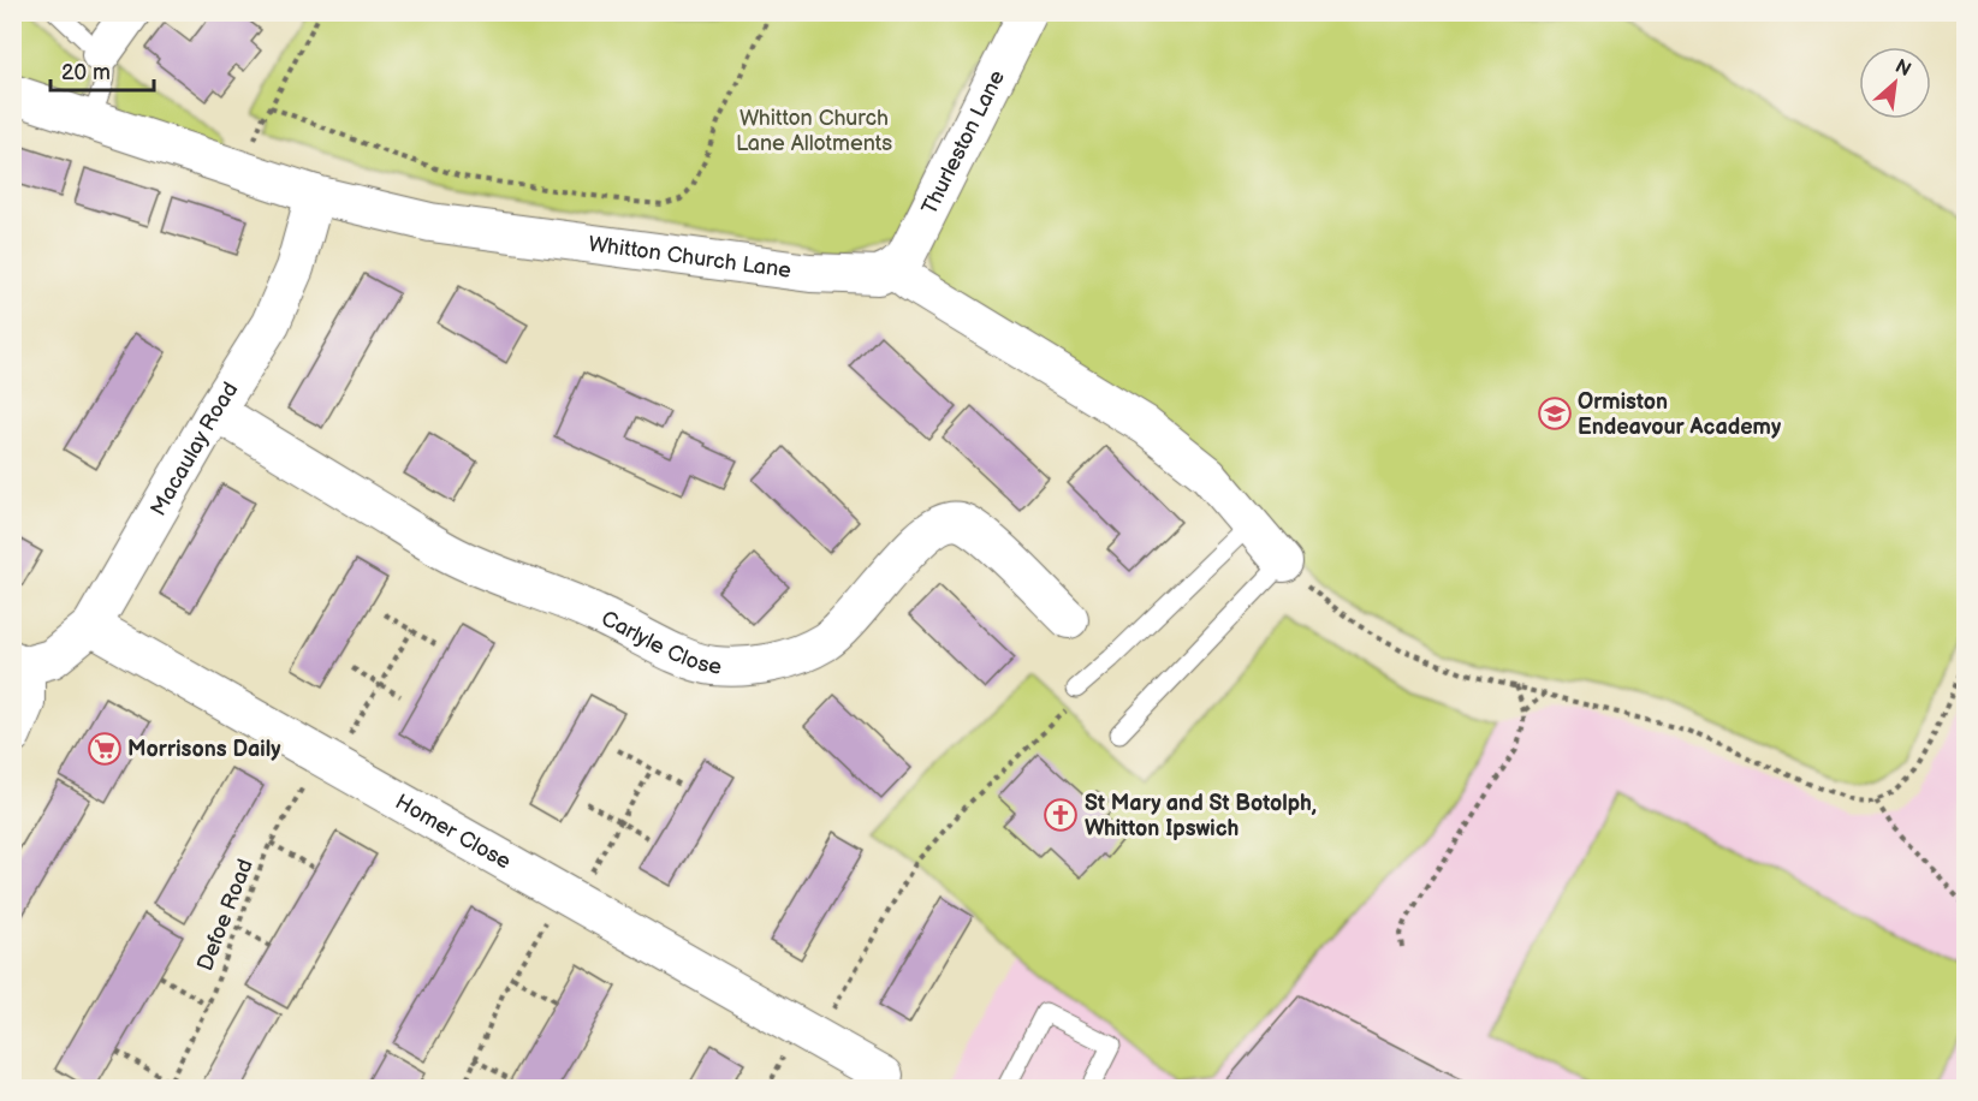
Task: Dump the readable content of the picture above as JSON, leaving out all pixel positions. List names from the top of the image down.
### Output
{
  "streets": {
    "street": [
      "Thurleston Lane",
      "Whitton Church Lane",
      "Macaulay Road",
      "Carlyle Close",
      "Homer Close"
    ],
    "path": ["Defoe Road"]
  },
  "crossings": [
    ["Thurleston Lane", "Whitton Church Lane"],
    ["Whitton Church Lane", "Macaulay Road"],
    ["Macaulay Road", "Carlyle Close"],
    ["Macaulay Road", "Homer Close"],
    ["Homer Close", "Defoe Road"]
  ],
  "parks": ["Whitton Church Lane Allotments"],
  "places": {
    "school or university": ["Ormiston Endeavour Academy"],
    "supermarket": ["Morrisons Daily"],
    "church": ["St Mary and St Botolph, Whitton Ipswich"]
  },
  "scale_bar": "20 m",
  "north": "top right"
}
